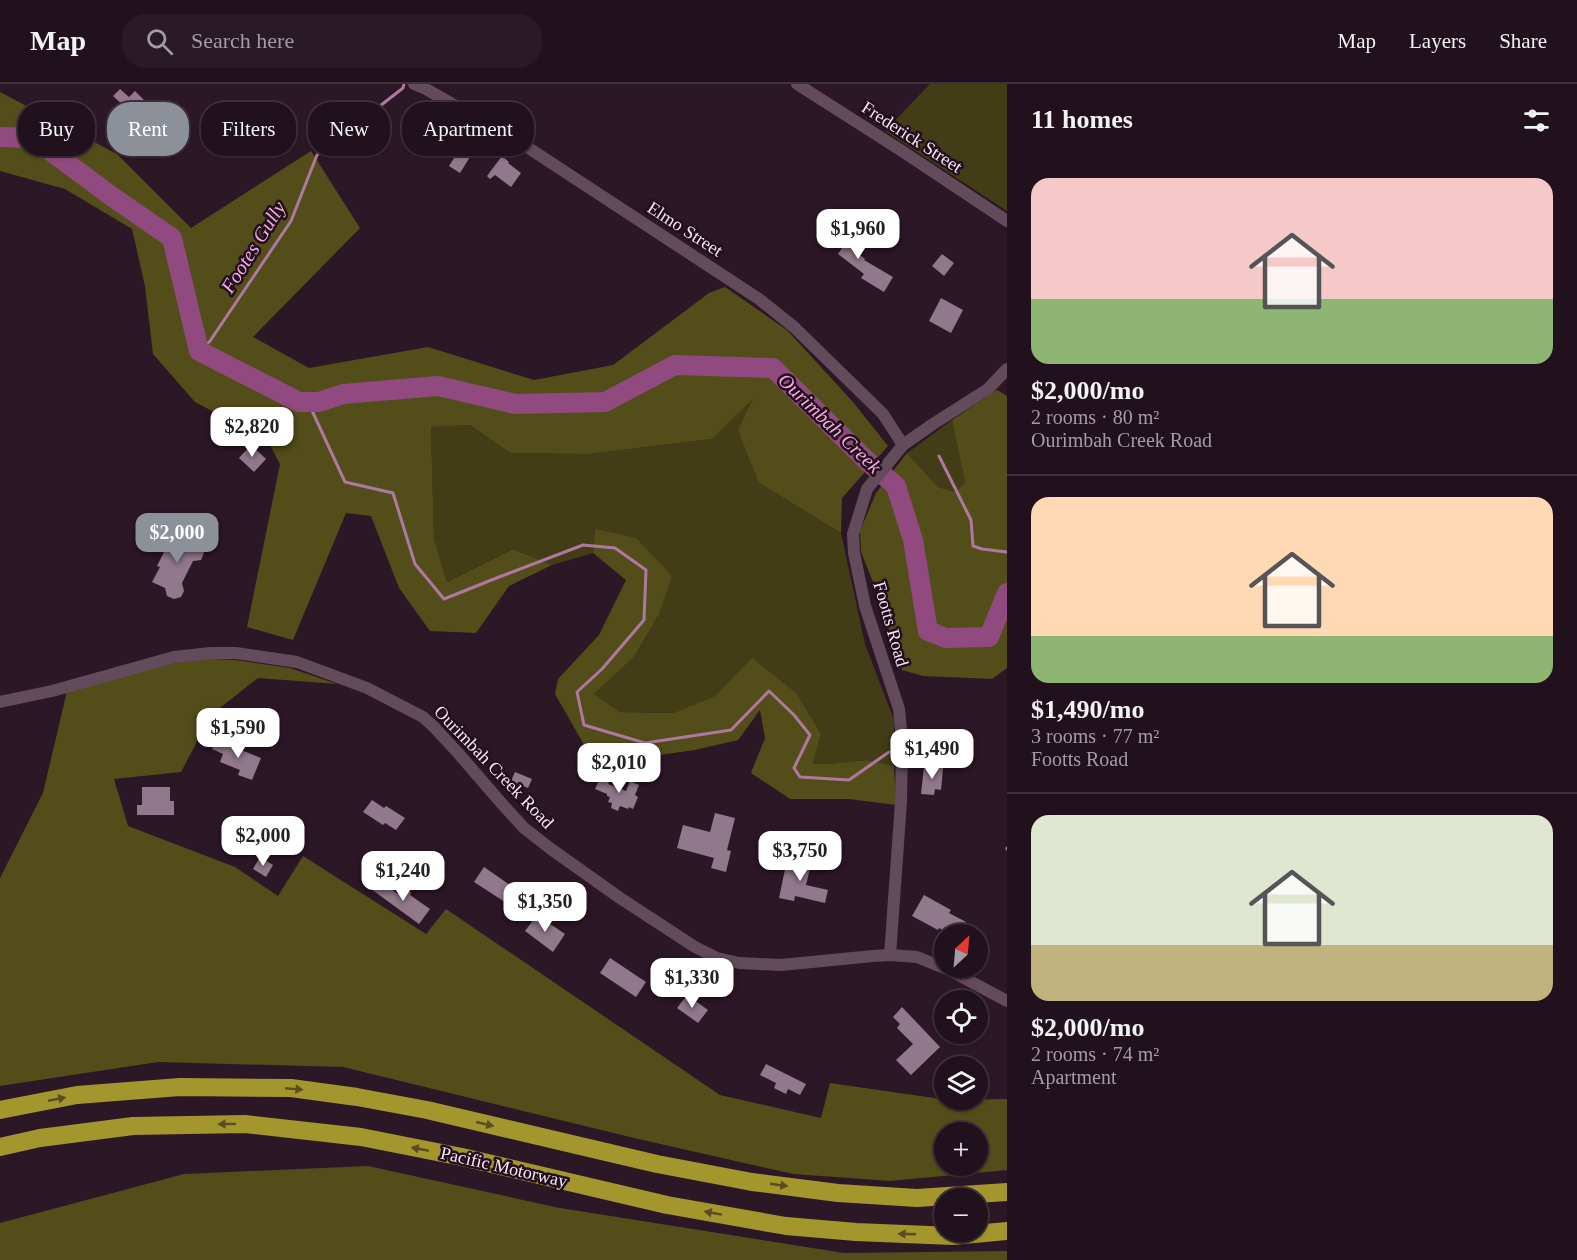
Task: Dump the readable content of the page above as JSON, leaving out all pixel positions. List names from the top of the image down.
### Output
{
  "streets": {
    "highway": ["Pacific Motorway"],
    "street": [
      "Frederick Street",
      "Elmo Street",
      "Footts Road",
      "Ourimbah Creek Road"
    ]
  },
  "crossings": [
    ["Elmo Street", "Footts Road"],
    ["Footts Road", "Ourimbah Creek Road"]
  ],
  "water": ["Footes Gully", "Ourimbah Creek"],
  "north": "top right",
  "page": {
    "header": "Map",
    "search": "Search here",
    "nav": ["Map", "Layers", "Share"],
    "heading": "11 homes",
    "chip": [
      "Buy",
      "Rent",
      "Filters",
      "New",
      "Apartment"
    ],
    "list": [
      {
        "name": "$2,000/mo",
        "note": "2 rooms · 80 m² · Ourimbah Creek Road"
      },
      {
        "name": "$1,490/mo",
        "note": "3 rooms · 77 m² · Footts Road"
      },
      {
        "name": "$2,000/mo",
        "note": "2 rooms · 74 m² · Apartment"
      }
    ],
    "price": [
      "$1,960",
      "$2,820",
      "$2,000",
      "$1,590",
      "$1,490",
      "$2,010",
      "$2,000",
      "$3,750",
      "$1,240",
      "$1,350",
      "$1,330"
    ],
    "map_buttons": ["+", "−"]
  }
}
